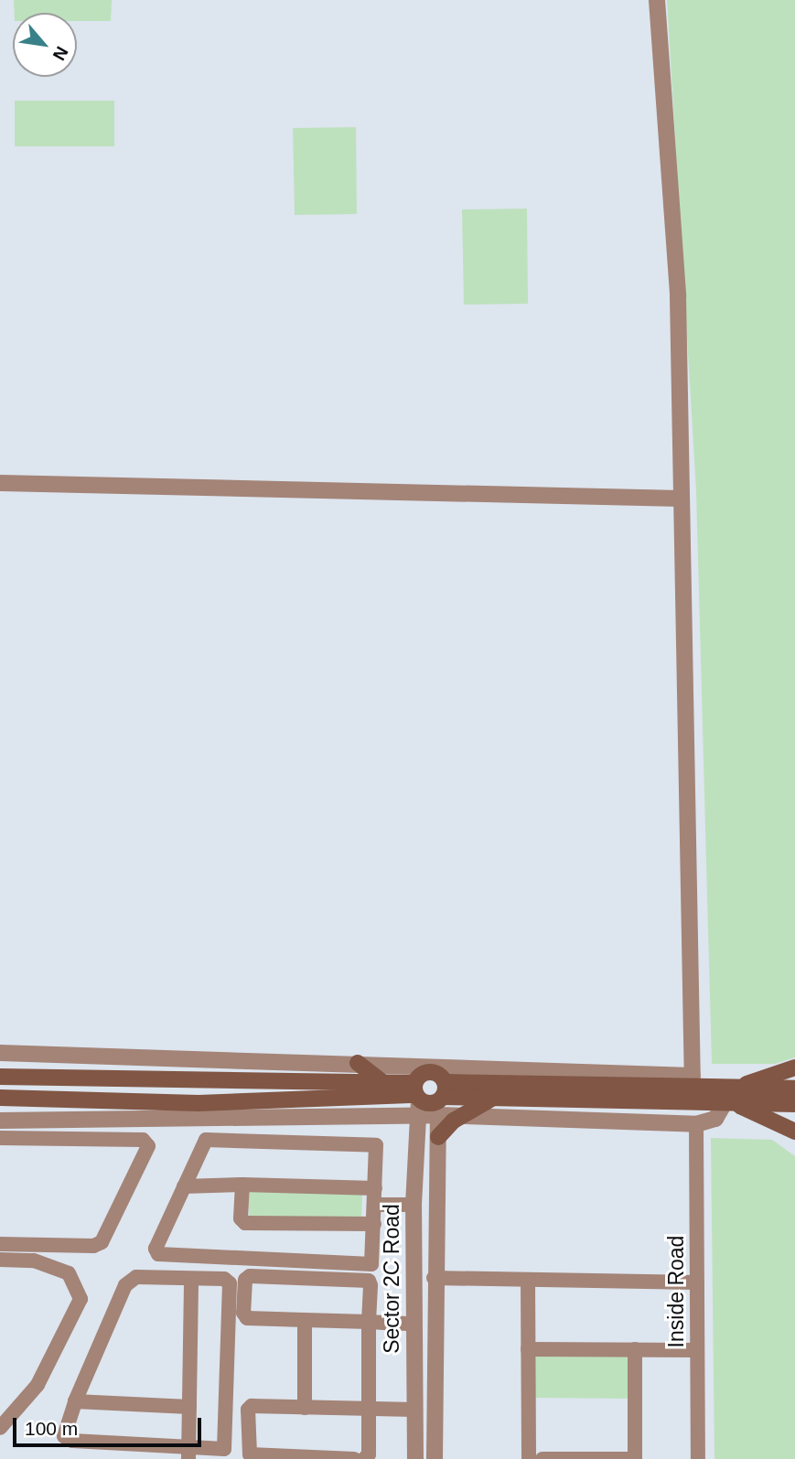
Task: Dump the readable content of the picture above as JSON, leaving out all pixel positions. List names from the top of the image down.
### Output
{
  "streets": {
    "street": ["Sector 2C Road", "Inside Road"]
  },
  "scale_bar": "100 m",
  "north": "bottom right"
}
